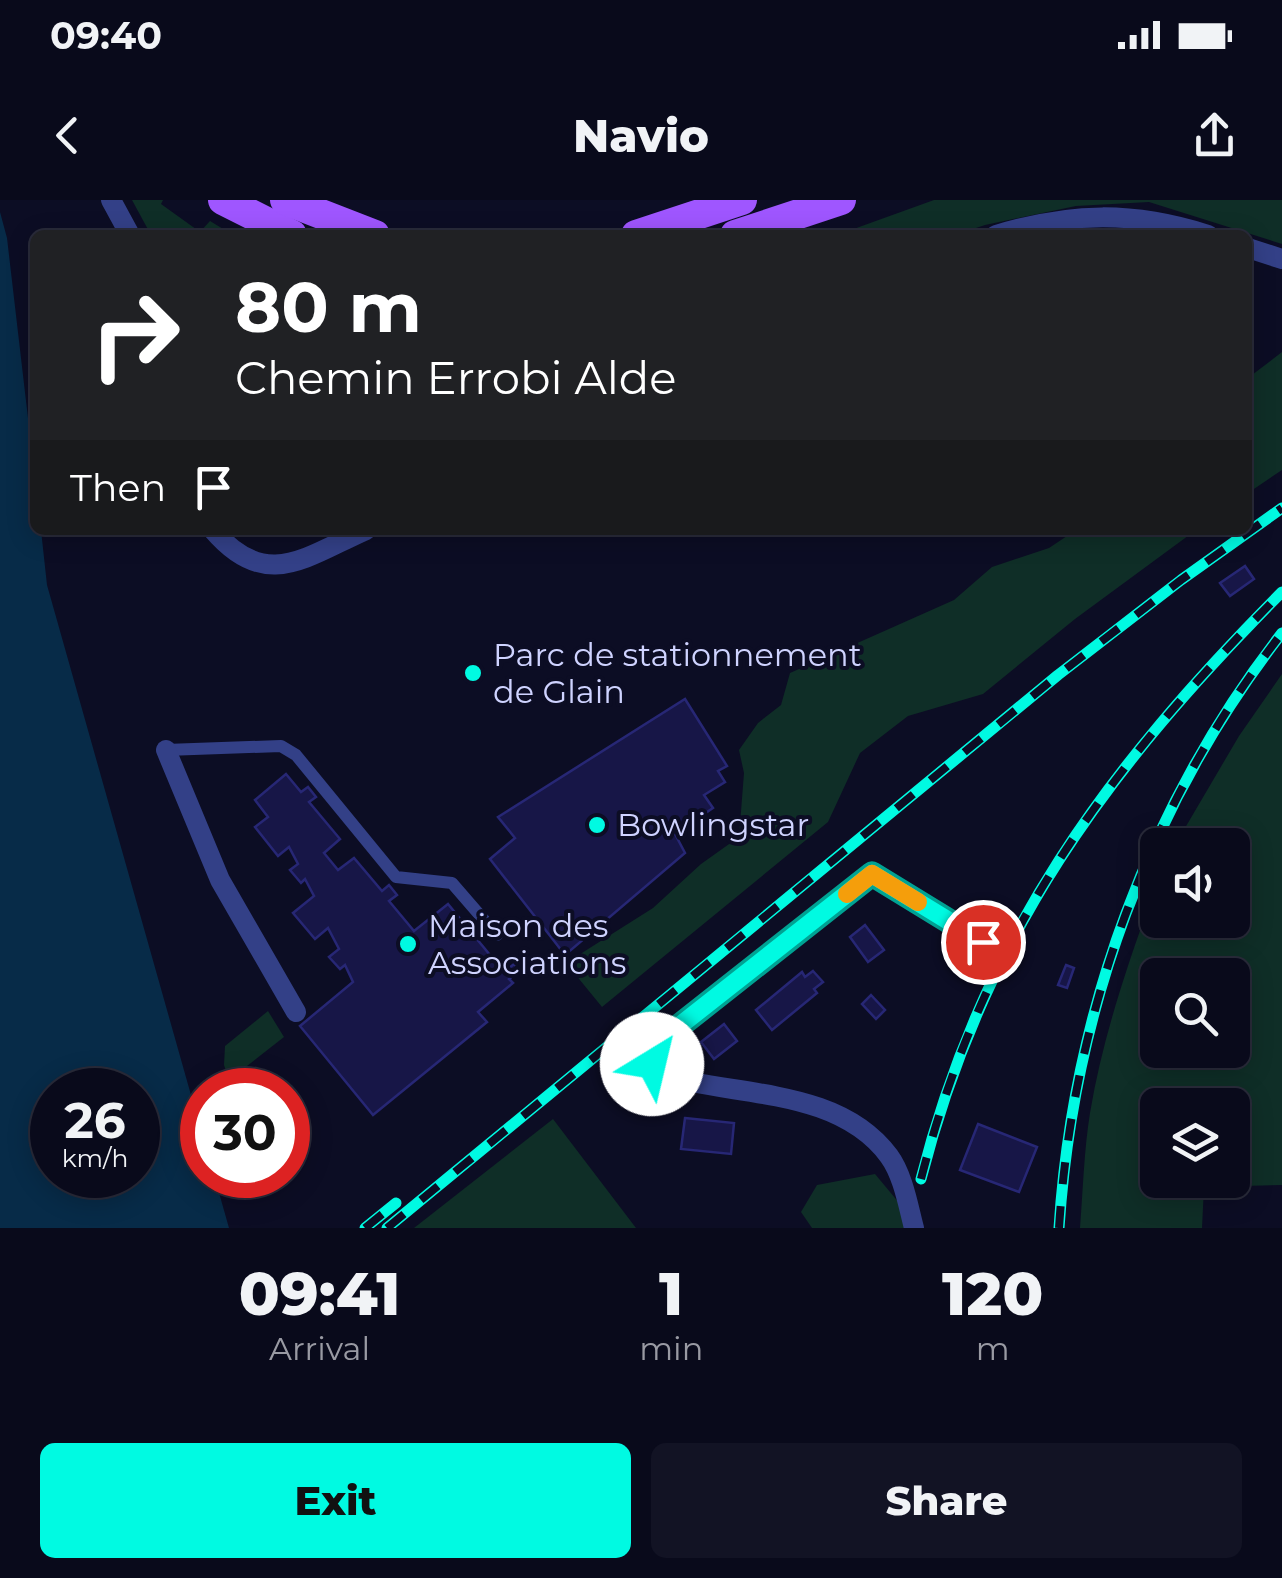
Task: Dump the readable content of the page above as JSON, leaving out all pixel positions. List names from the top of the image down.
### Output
{
  "places": ["Parc de stationnement de Glain", "Bowlingstar", "Maison des Associations"],
  "page": {
    "status": "09:40",
    "header": "Navio",
    "turn": ["80 m", "Chemin Errobi Alde"],
    "then": "Then",
    "speed": "26 km/h",
    "limit": "30",
    "eta": [
      "09:41",
      "Arrival",
      "1",
      "min",
      "120",
      "m"
    ],
    "buttons": ["Exit", "Share"]
  }
}
